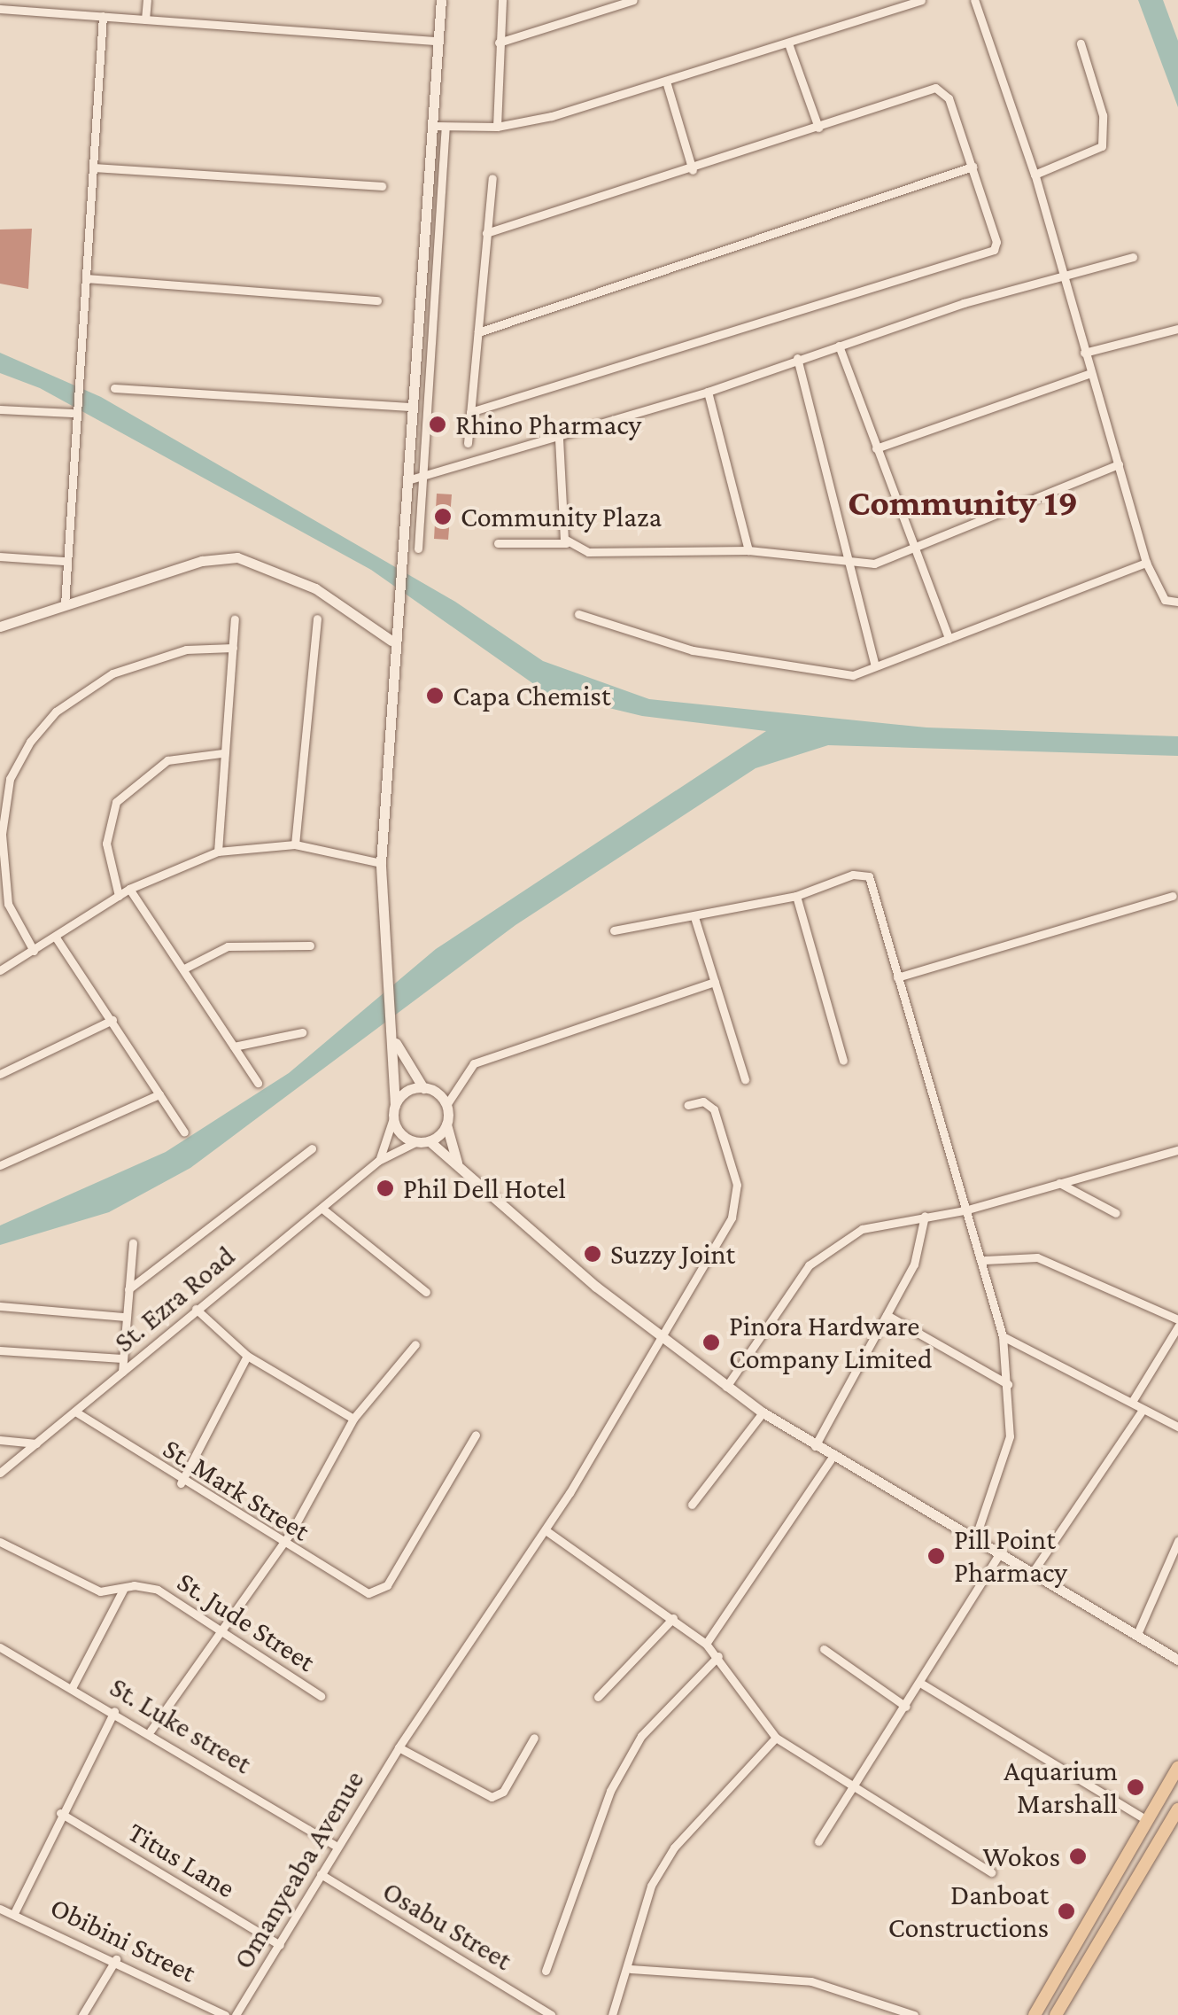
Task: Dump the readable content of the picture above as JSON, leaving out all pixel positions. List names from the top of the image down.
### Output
{
  "streets": {
    "street": [
      "St. Ezra Road",
      "St. Mark Street",
      "St. Jude Street",
      "St. Luke street",
      "Titus Lane",
      "Omanyeaba Avenue",
      "Osabu Street",
      "Obibini Street"
    ]
  },
  "crossings": [
    ["St. Ezra Road", "St. Mark Street"],
    ["St. Luke street", "Omanyeaba Avenue"],
    ["Titus Lane", "Omanyeaba Avenue"],
    ["Omanyeaba Avenue", "Osabu Street"]
  ],
  "districts": ["Community 19"],
  "places": [
    "Rhino Pharmacy",
    "Community Plaza",
    "Capa Chemist",
    "Phil Dell Hotel",
    "Suzzy Joint",
    "Pinora Hardware Company Limited",
    "Pill Point Pharmacy",
    "Aquarium Marshall",
    "Wokos",
    "Danboat Constructions"
  ]
}
